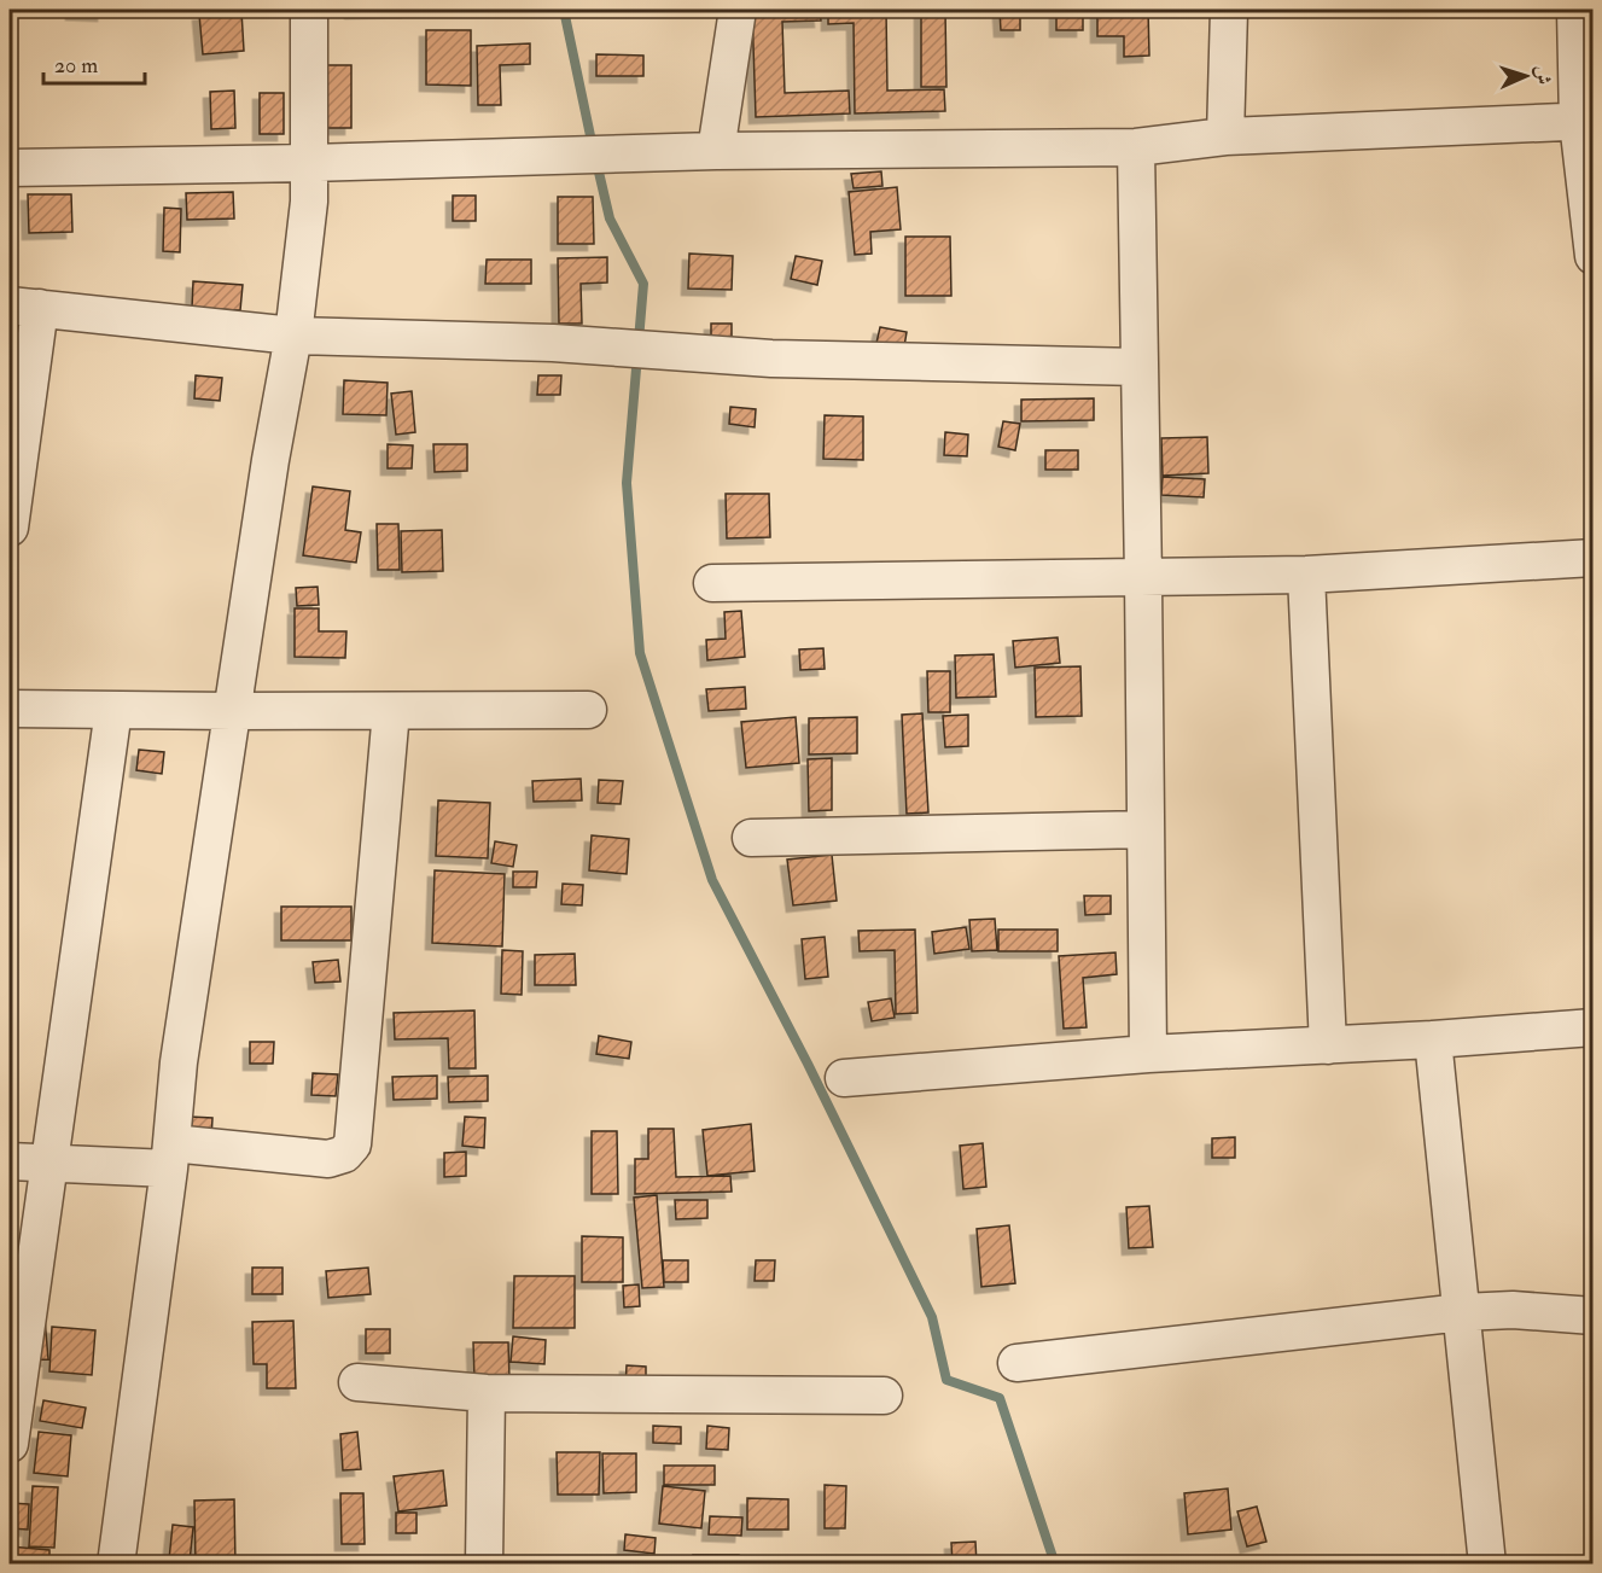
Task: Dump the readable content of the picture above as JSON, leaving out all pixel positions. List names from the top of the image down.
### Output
{
  "scale_bar": "20 m",
  "north": "right"
}
